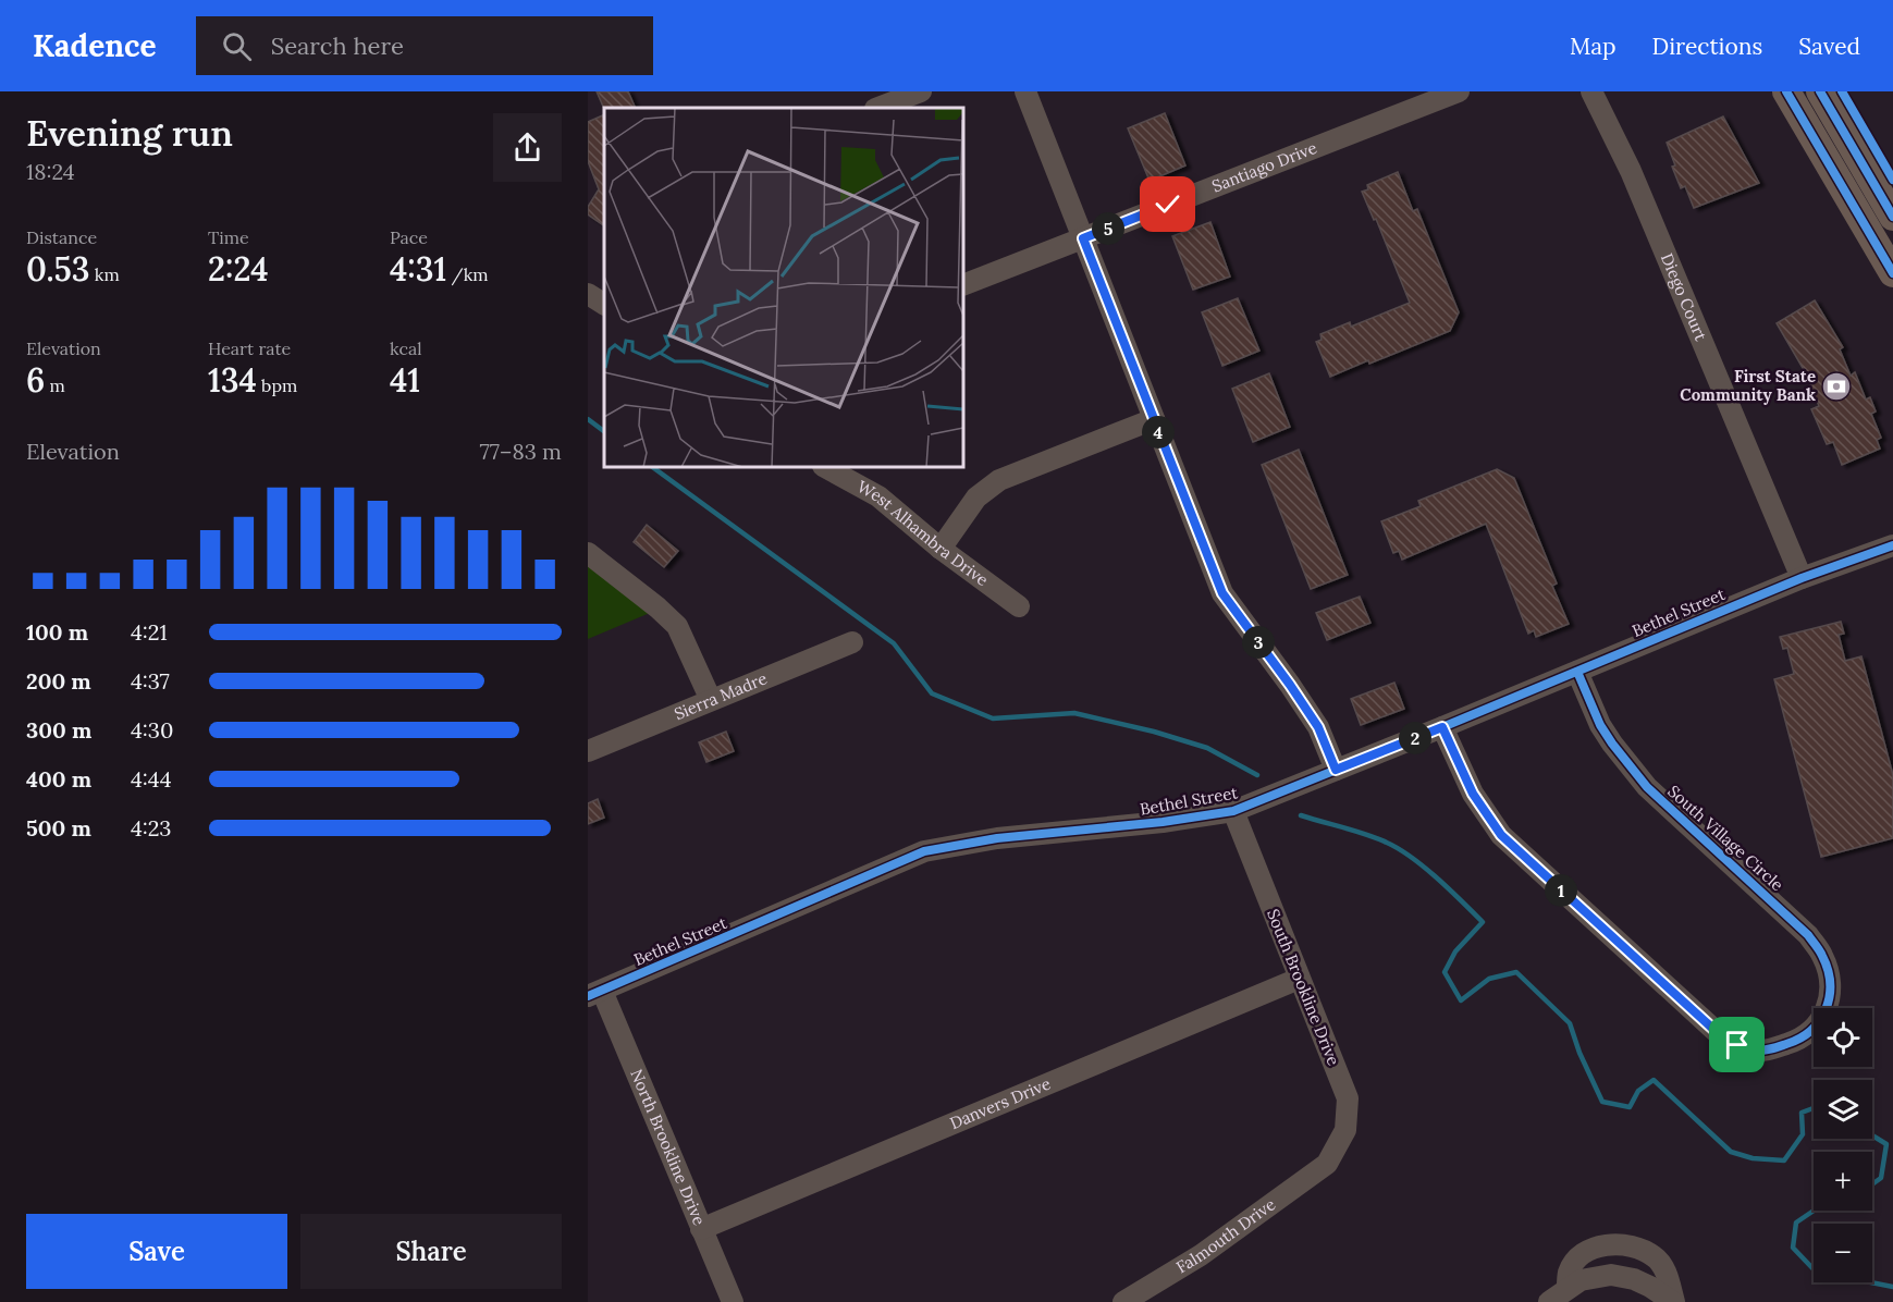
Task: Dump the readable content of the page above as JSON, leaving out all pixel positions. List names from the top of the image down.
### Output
{
  "streets": {
    "street": [
      "Santiago Drive",
      "Diego Court",
      "West Alhambra Drive",
      "Bethel Street",
      "Sierra Madre",
      "South Village Circle",
      "South Brookline Drive",
      "Danvers Drive",
      "North Brookline Drive",
      "Falmouth Drive"
    ]
  },
  "crossings": [
    ["Diego Court", "Bethel Street"],
    ["Bethel Street", "South Village Circle"],
    ["Bethel Street", "South Brookline Drive"],
    ["Bethel Street", "North Brookline Drive"],
    ["South Brookline Drive", "Danvers Drive"],
    ["South Brookline Drive", "Falmouth Drive"],
    ["Danvers Drive", "North Brookline Drive"]
  ],
  "places": {
    "bank": ["First State Community Bank"]
  },
  "page": {
    "header": "Kadence",
    "search": "Search here",
    "nav": ["Map", "Directions", "Saved"],
    "heading": ["Evening run", "18:24"],
    "stats": [
      ["Distance", "0.53 km"],
      ["Time", "2:24"],
      ["Pace", "4:31 /km"],
      ["Elevation", "6 m"],
      ["Heart rate", "134 bpm"],
      ["kcal", "41"]
    ],
    "pins": [
      "5",
      "4",
      "3",
      "2",
      "1"
    ],
    "chart": ["Elevation", "77–83 m"],
    "list": [
      {
        "name": "100 m",
        "note": "4:21"
      },
      {
        "name": "200 m",
        "note": "4:37"
      },
      {
        "name": "300 m",
        "note": "4:30"
      },
      {
        "name": "400 m",
        "note": "4:44"
      },
      {
        "name": "500 m",
        "note": "4:23"
      }
    ],
    "map_buttons": ["+", "−"],
    "buttons": ["Save", "Share"]
  }
}
